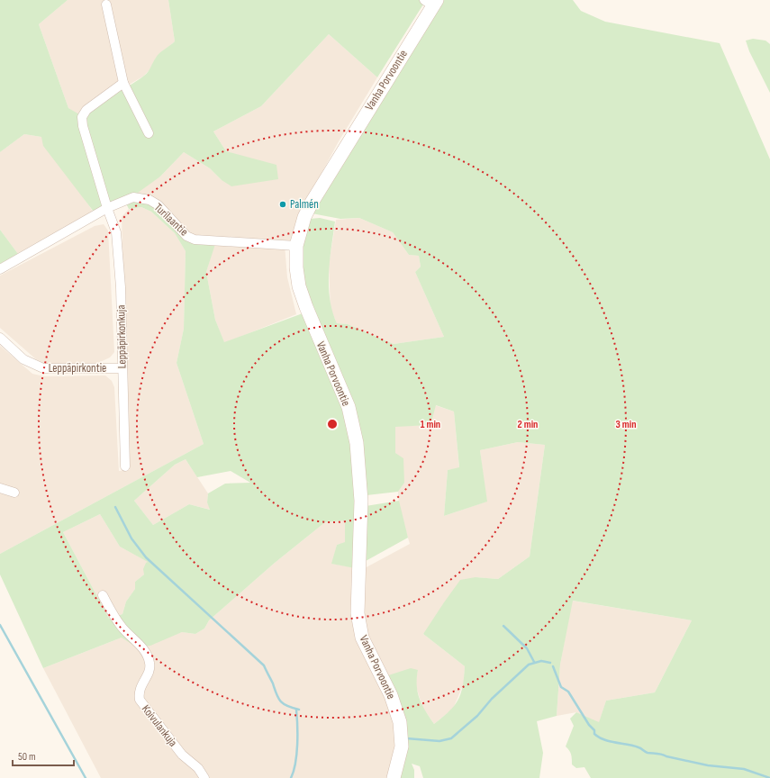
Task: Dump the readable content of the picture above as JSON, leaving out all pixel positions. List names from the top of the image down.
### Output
{
  "streets": {
    "street": [
      "Vanha Porvoontie",
      "Turilaantie",
      "Leppäpirkonkuja",
      "Leppäpirkontie",
      "Koivulankuja"
    ]
  },
  "crossings": [
    ["Vanha Porvoontie", "Turilaantie"],
    ["Turilaantie", "Leppäpirkonkuja"],
    ["Leppäpirkonkuja", "Leppäpirkontie"]
  ],
  "places": ["Palmén"],
  "scale_bar": "50 m",
  "rings": ["1 min", "2 min", "3 min"]
}
